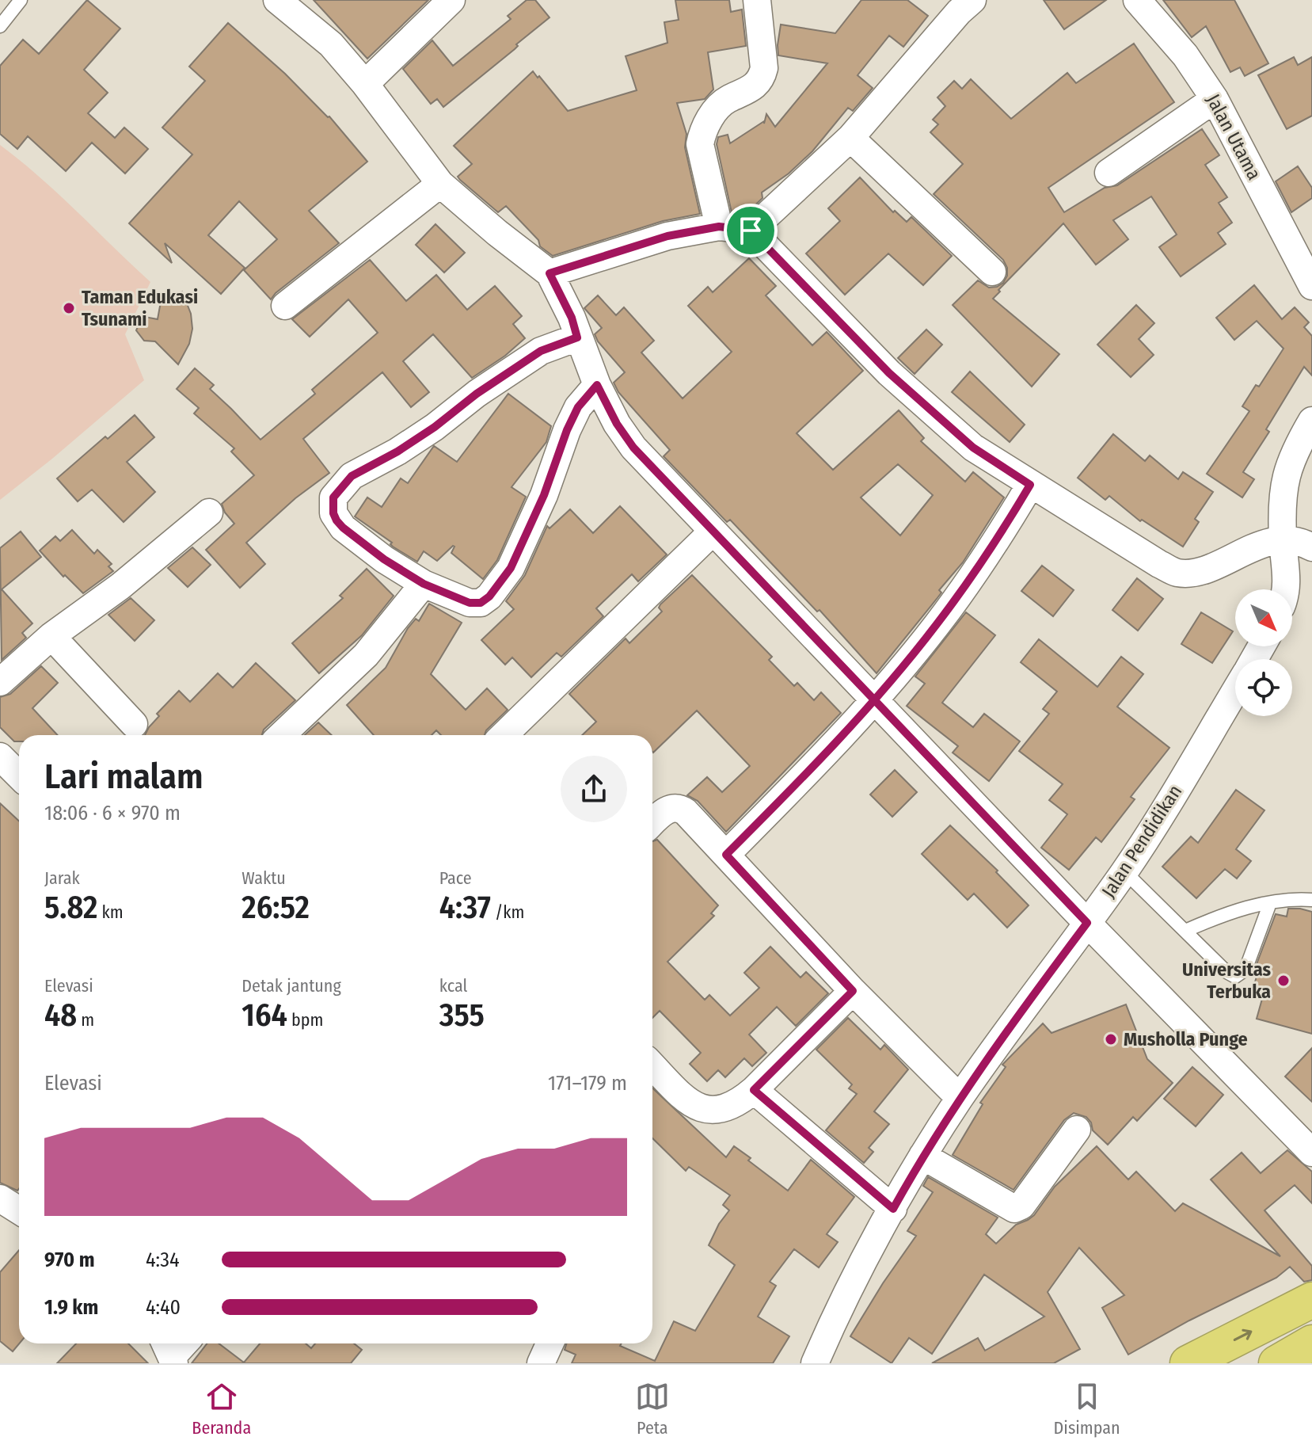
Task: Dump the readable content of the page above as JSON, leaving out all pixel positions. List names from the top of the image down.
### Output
{
  "streets": {
    "street": ["Jalan Utama", "Jalan Pendidikan"]
  },
  "places": ["Taman Edukasi Tsunami", "Universitas Terbuka", "Musholla Punge"],
  "north": "bottom right",
  "page": {
    "heading": ["Lari malam", "18:06 · 6 × 970 m"],
    "stats": [
      ["Jarak", "5.82 km"],
      ["Waktu", "26:52"],
      ["Pace", "4:37 /km"],
      ["Elevasi", "48 m"],
      ["Detak jantung", "164 bpm"],
      ["kcal", "355"]
    ],
    "chart": ["Elevasi", "171–179 m"],
    "list": [
      {
        "name": "970 m",
        "note": "4:34"
      },
      {
        "name": "1.9 km",
        "note": "4:40"
      }
    ],
    "tabs": ["Beranda", "Peta", "Disimpan"]
  }
}
